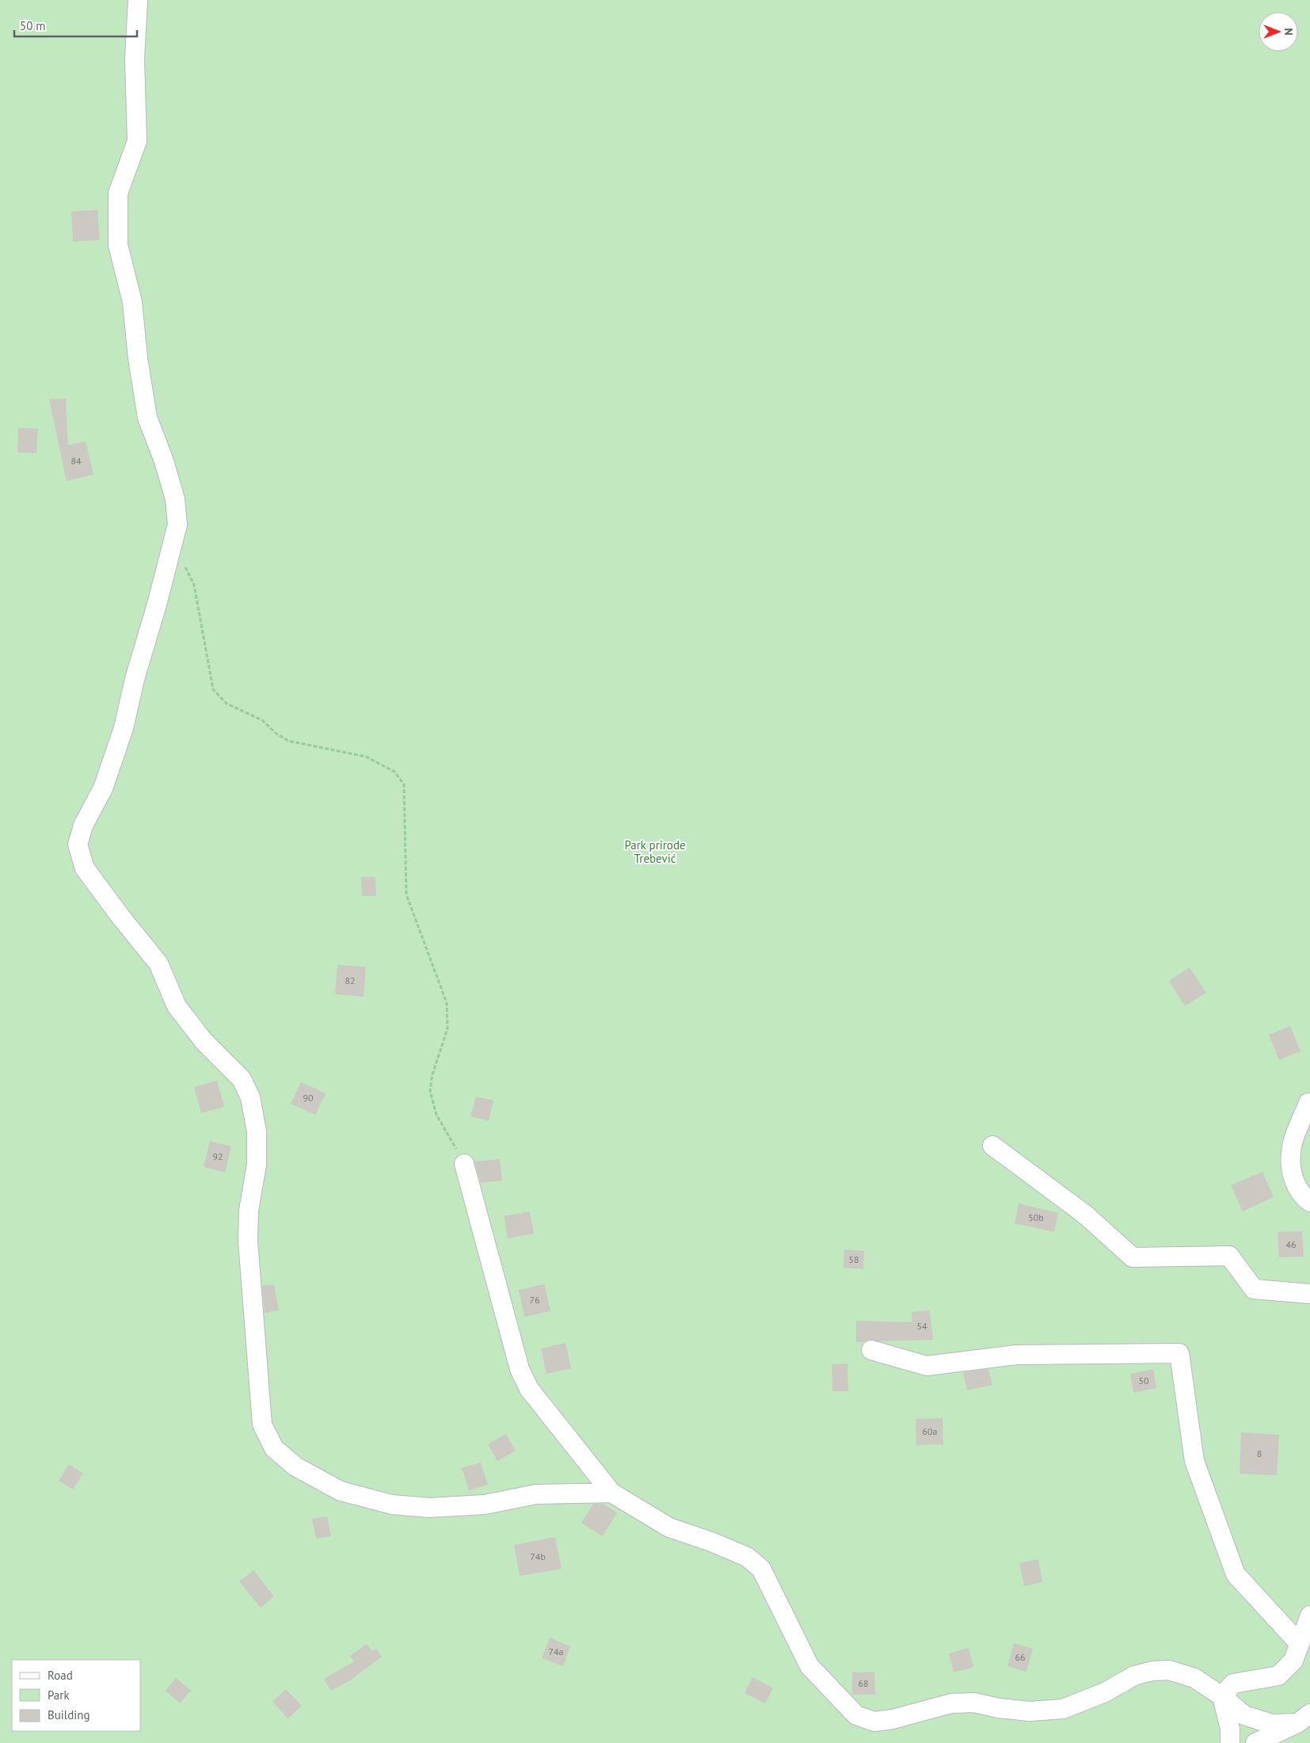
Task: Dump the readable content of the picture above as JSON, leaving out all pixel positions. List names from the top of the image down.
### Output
{
  "parks": ["Park prirode Trebević"],
  "house_numbers": [
    "84",
    "82",
    "90",
    "92",
    "50b",
    "46",
    "58",
    "76",
    "54",
    "50",
    "60a",
    "8",
    "74b",
    "74a",
    "66",
    "68"
  ],
  "legend": ["Road", "Park", "Building"],
  "scale_bar": "50 m",
  "north": "right"
}
